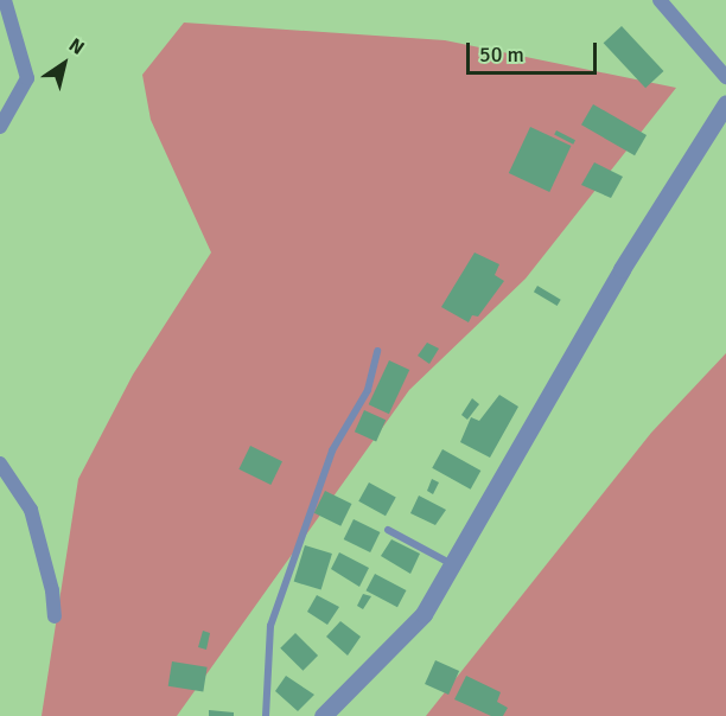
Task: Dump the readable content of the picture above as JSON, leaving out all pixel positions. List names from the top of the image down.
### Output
{
  "scale_bar": "50 m",
  "north": "top right"
}
